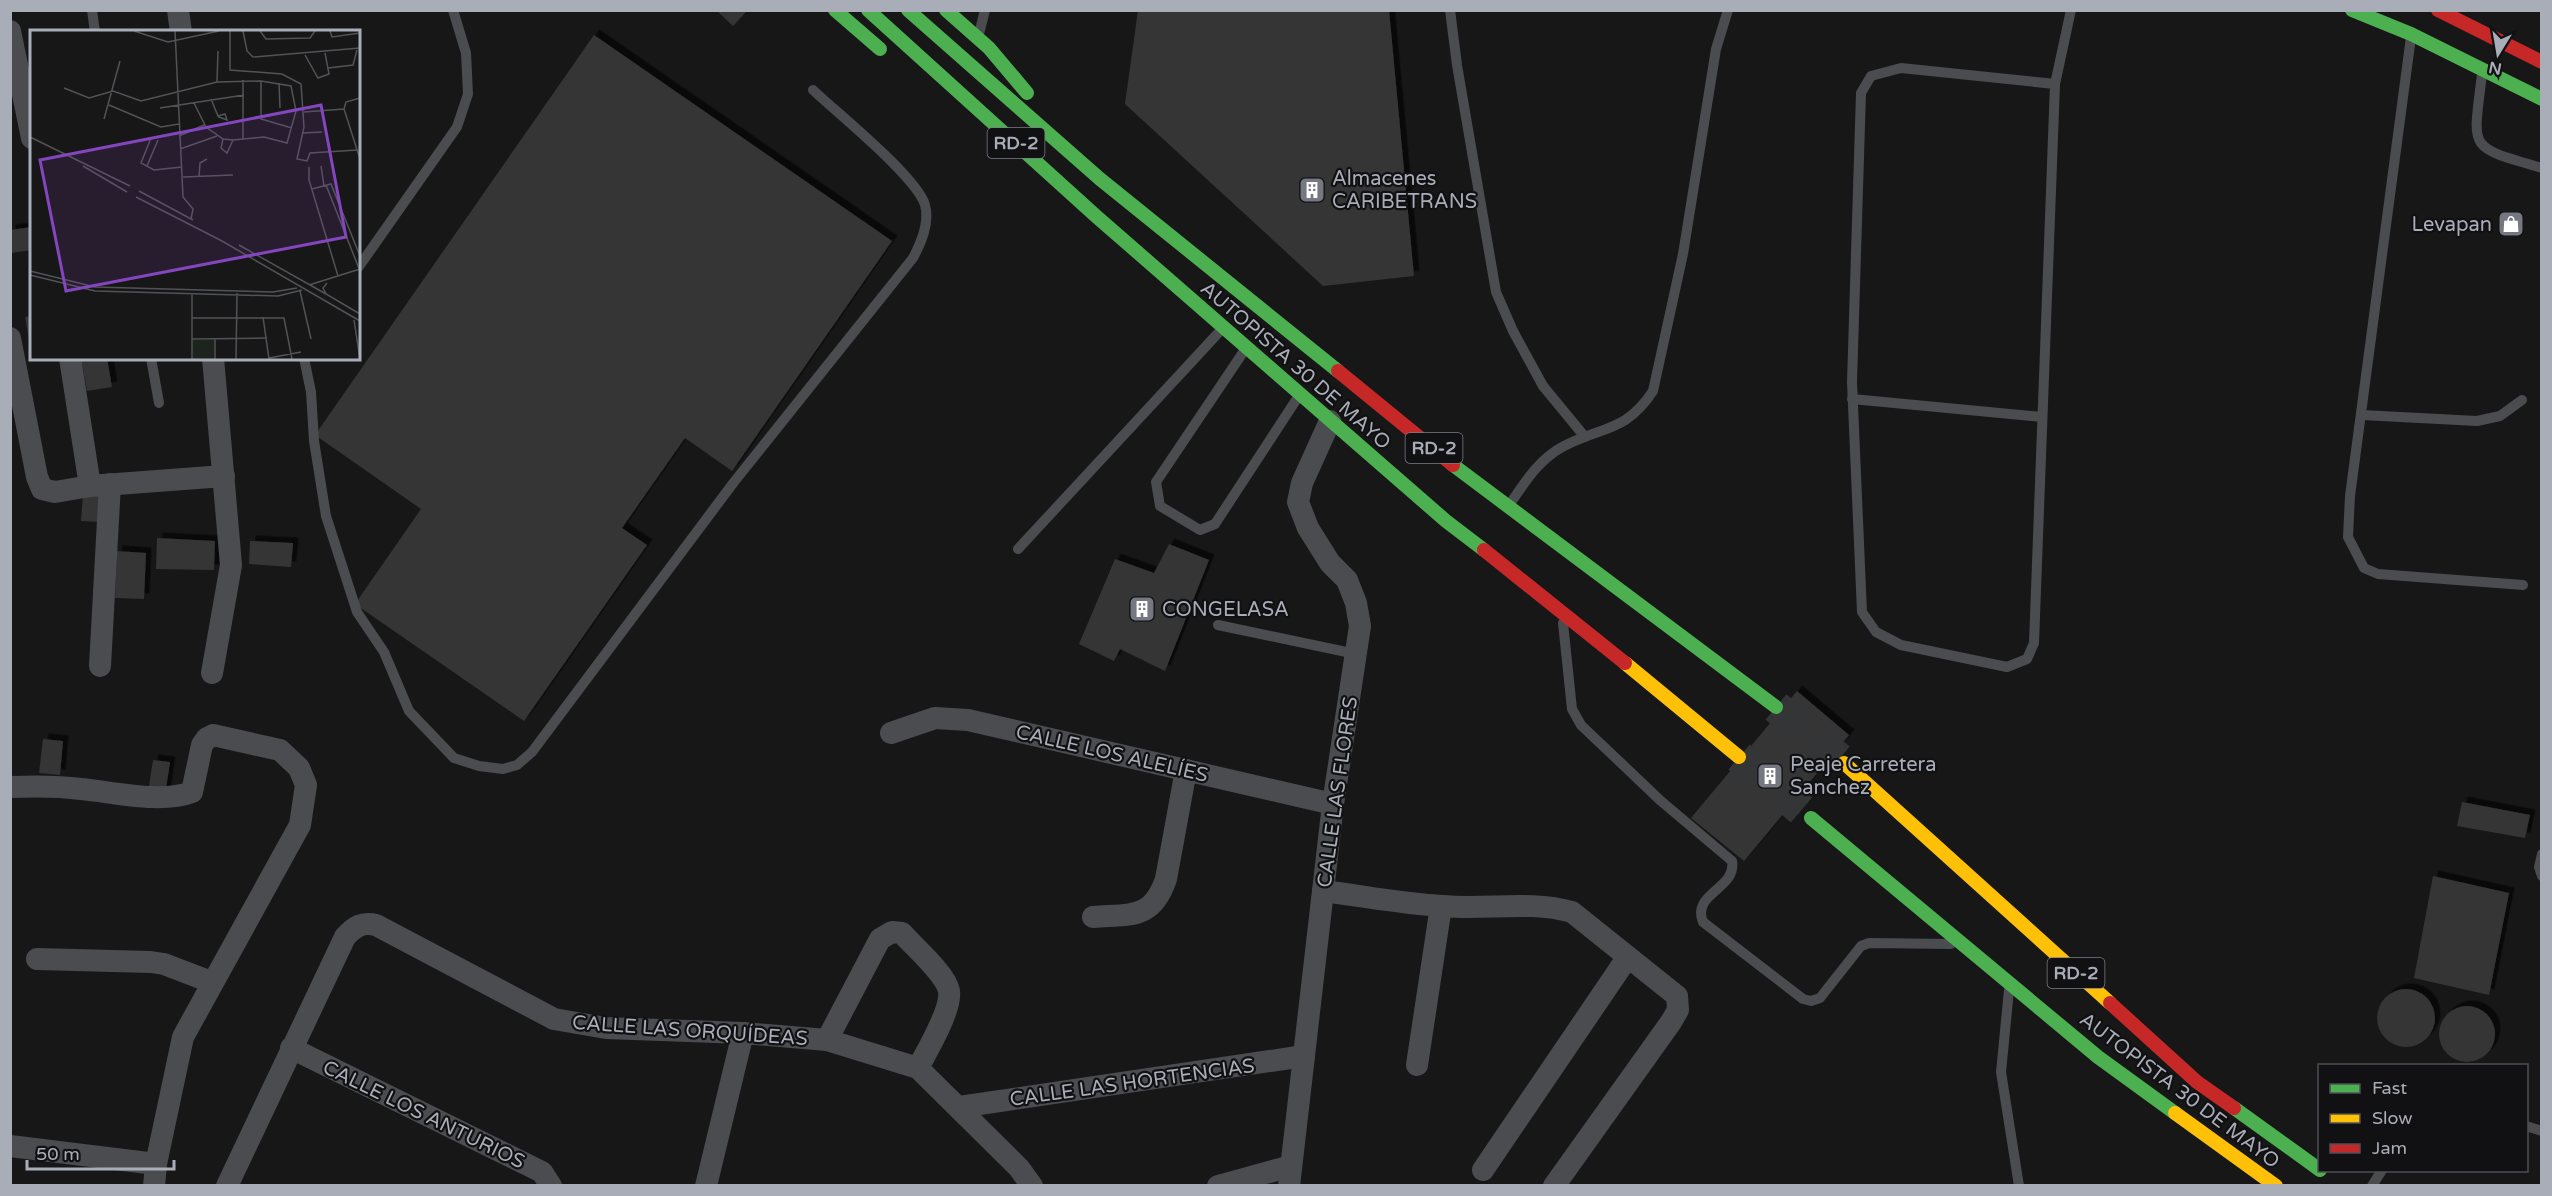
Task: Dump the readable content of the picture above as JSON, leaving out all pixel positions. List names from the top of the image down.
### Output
{
  "streets": {
    "main road": ["RD-2", "AUTOPISTA 30 DE MAYO"],
    "street": [
      "CALLE LOS ALELÍES",
      "CALLE LAS FLORES",
      "CALLE LAS ORQUÍDEAS",
      "CALLE LAS HORTENCIAS",
      "CALLE LOS ANTURIOS"
    ]
  },
  "crossings": [
    ["AUTOPISTA 30 DE MAYO", "CALLE LAS FLORES"],
    ["CALLE LOS ALELÍES", "CALLE LAS FLORES"],
    ["CALLE LAS FLORES", "CALLE LAS HORTENCIAS"],
    ["CALLE LAS ORQUÍDEAS", "CALLE LAS HORTENCIAS"],
    ["CALLE LAS ORQUÍDEAS", "CALLE LOS ANTURIOS"]
  ],
  "places": {
    "building": ["Almacenes CARIBETRANS", "CONGELASA", "Peaje Carretera Sanchez"],
    "shop": ["Levapan"]
  },
  "legend": ["Fast", "Slow", "Jam"],
  "scale_bar": "50 m",
  "north": "bottom"
}
